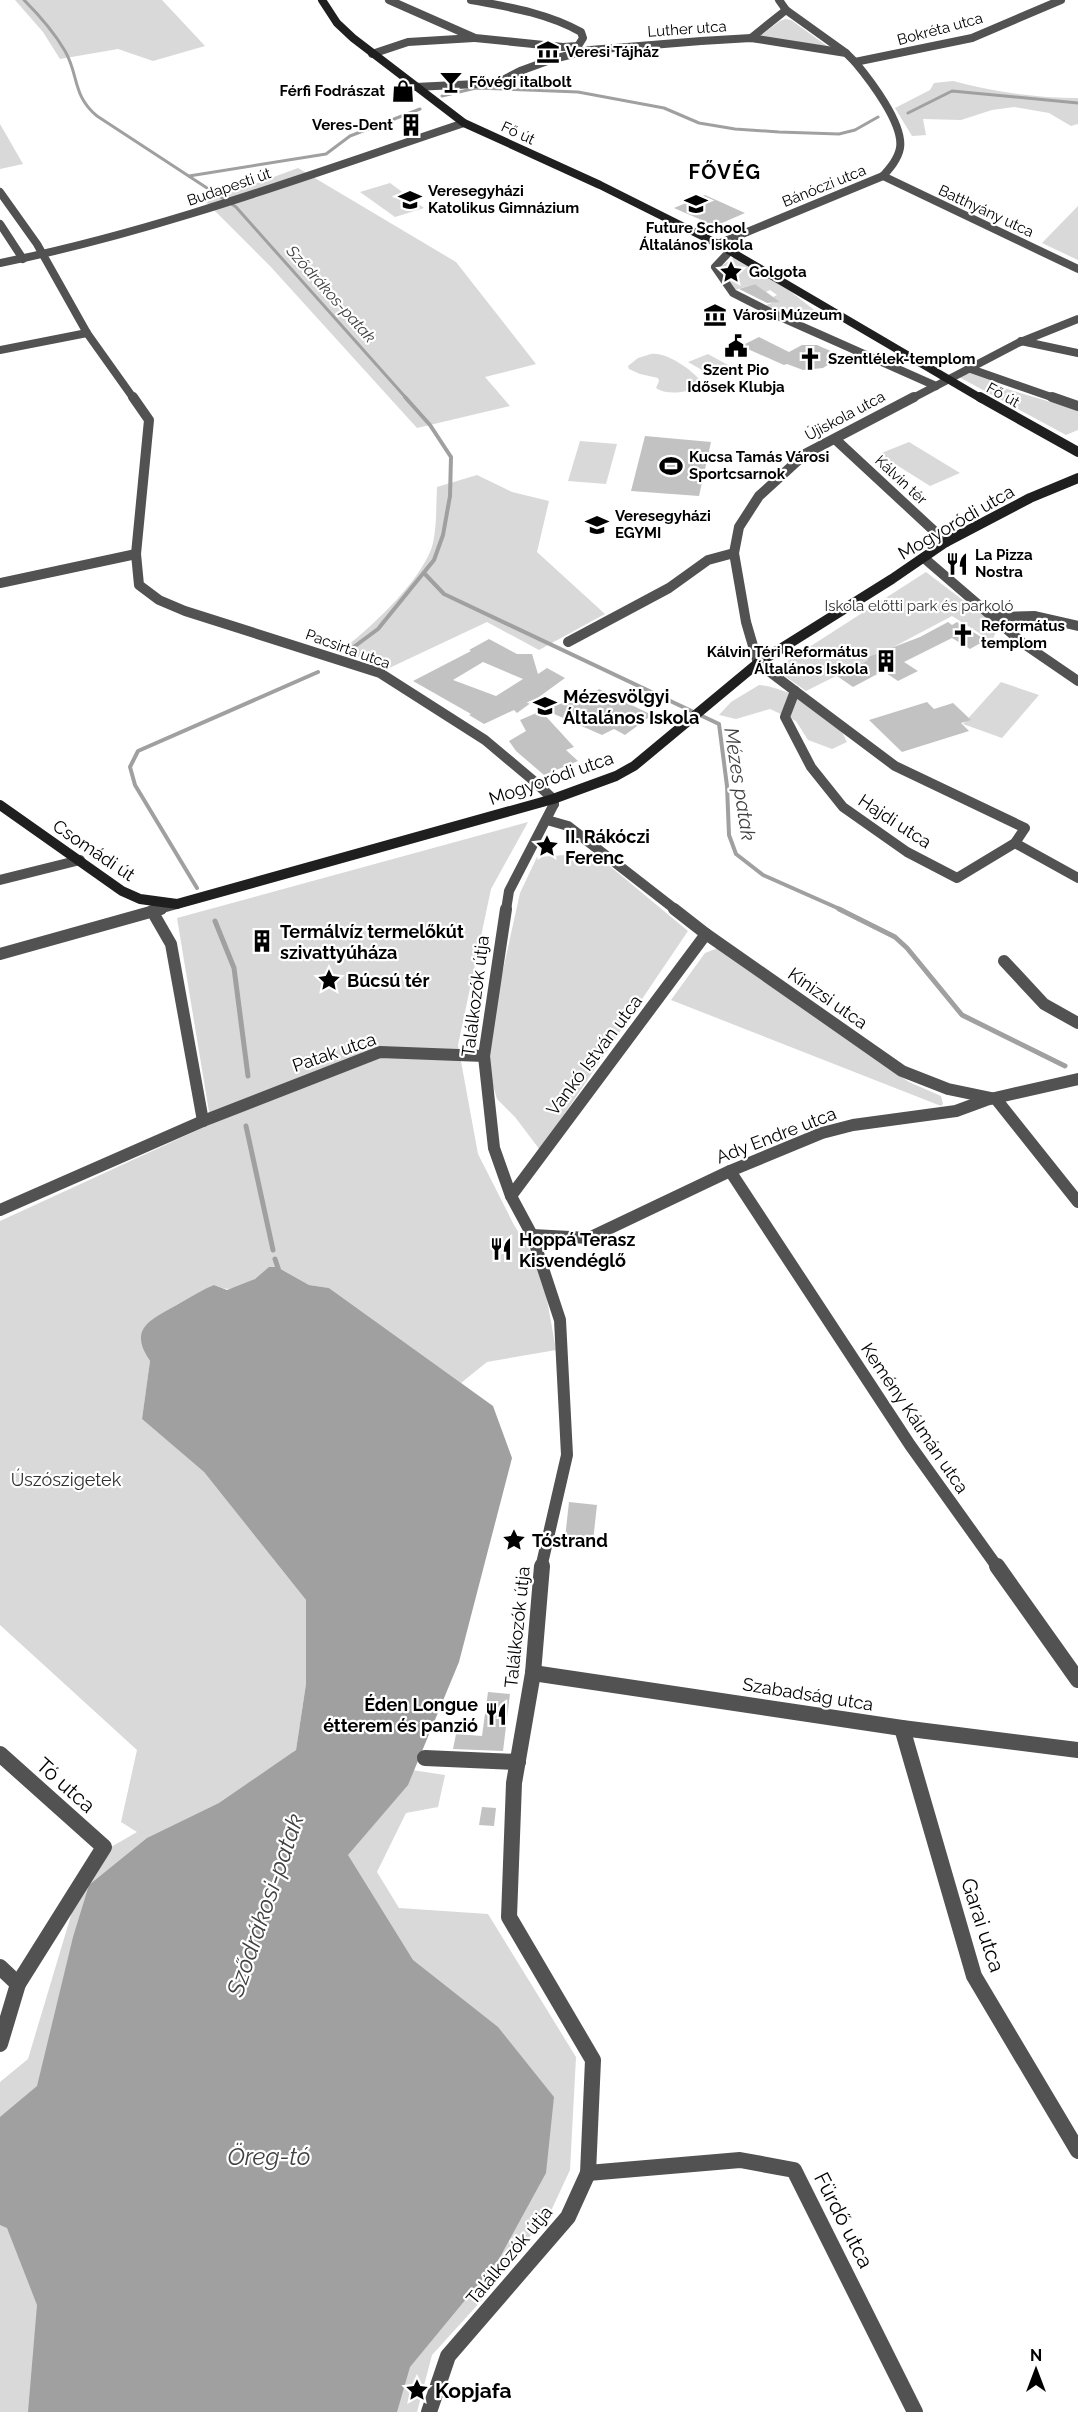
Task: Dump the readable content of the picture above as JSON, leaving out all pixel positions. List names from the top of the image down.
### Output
{
  "streets": {
    "main road": ["Fő út", "Mogyoródi utca", "Csomádi út"],
    "street": [
      "Luther utca",
      "Bokréta utca",
      "Bánóczi utca",
      "Budapesti út",
      "Batthyány utca",
      "Újiskola utca",
      "Kálvin tér",
      "Pacsirta utca",
      "Hajdi utca",
      "Találkozók útja",
      "Kinizsi utca",
      "Patak utca",
      "Vankó István utca",
      "Ady Endre utca",
      "Kemény Kálmán utca",
      "Szabadság utca",
      "Tó utca",
      "Garai utca",
      "Fürdő utca"
    ]
  },
  "crossings": [
    ["Luther utca", "Fő út"],
    ["Luther utca", "Bánóczi utca"],
    ["Bokréta utca", "Bánóczi utca"],
    ["Fő út", "Bánóczi utca"],
    ["Fő út", "Budapesti út"],
    ["Fő út", "Újiskola utca"],
    ["Bánóczi utca", "Batthyány utca"],
    ["Budapesti út", "Pacsirta utca"],
    ["Újiskola utca", "Kálvin tér"],
    ["Újiskola utca", "Mogyoródi utca"],
    ["Kálvin tér", "Mogyoródi utca"],
    ["Mogyoródi utca", "Pacsirta utca"],
    ["Mogyoródi utca", "Csomádi út"],
    ["Mogyoródi utca", "Találkozók útja"],
    ["Pacsirta utca", "Találkozók útja"],
    ["Találkozók útja", "Kinizsi utca"],
    ["Találkozók útja", "Patak utca"],
    ["Találkozók útja", "Vankó István utca"],
    ["Találkozók útja", "Ady Endre utca"],
    ["Találkozók útja", "Szabadság utca"],
    ["Találkozók útja", "Fürdő utca"],
    ["Kinizsi utca", "Vankó István utca"],
    ["Kinizsi utca", "Ady Endre utca"],
    ["Ady Endre utca", "Kemény Kálmán utca"],
    ["Szabadság utca", "Garai utca"]
  ],
  "districts": ["FŐVÉG"],
  "water": [
    "Sződrákos-patak",
    "Mézes patak",
    "Sződrákosi-patak",
    "Öreg-tó"
  ],
  "parks": ["Iskola előtti park és parkoló", "Úszószigetek"],
  "places": {
    "museum": ["Veresi Tájház", "Városi Múzeum"],
    "bar": ["Fővégi italbolt"],
    "shop": ["Férfi Fodrászat"],
    "building": ["Veres-Dent", "Kálvin Téri Református Általános Iskola", "Termálvíz termelőkút szivattyúháza"],
    "school or university": [
      "Veresegyházi Katolikus Gimnázium",
      "Future School Általános Iskola",
      "Veresegyházi EGYMI",
      "Mézesvölgyi Általános Iskola"
    ],
    "place": [
      "Golgota",
      "II. Rákóczi Ferenc",
      "Búcsú tér",
      "Tóstrand",
      "Kopjafa"
    ],
    "public building": ["Szent Pio Idősek Klubja"],
    "church": ["Szentlélek-templom", "Református templom"],
    "sports": ["Kucsa Tamás Városi Sportcsarnok"],
    "restaurant": ["La Pizza Nostra", "Hoppá Terasz Kisvendéglő", "Éden Longue étterem és panzió"]
  },
  "north": "top"
}
